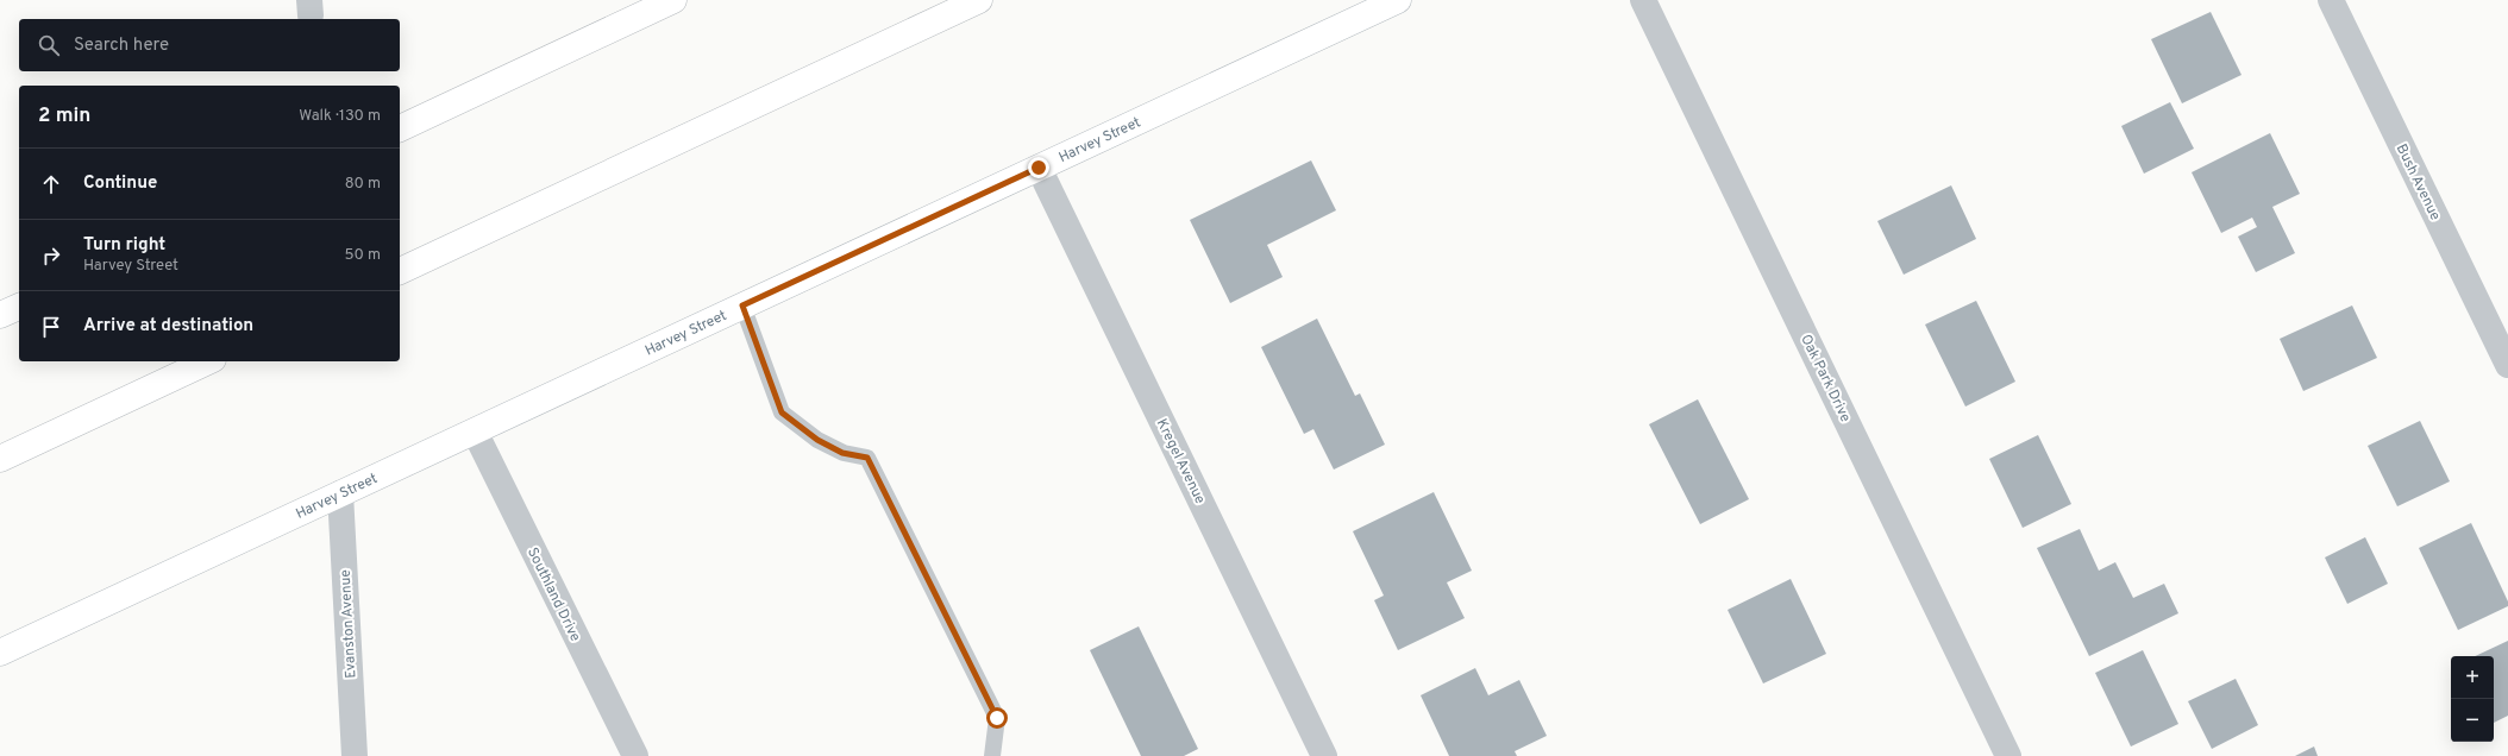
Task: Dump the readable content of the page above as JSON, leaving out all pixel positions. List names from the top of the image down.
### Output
{
  "streets": {
    "main road": ["Harvey Street"],
    "street": [
      "Bush Avenue",
      "Oak Park Drive",
      "Kregel Avenue",
      "Southland Drive",
      "Evanston Avenue"
    ]
  },
  "crossings": [
    ["Harvey Street", "Kregel Avenue"],
    ["Harvey Street", "Southland Drive"],
    ["Harvey Street", "Evanston Avenue"]
  ],
  "page": {
    "search": "Search here",
    "heading": ["2 min", "Walk · 130 m"],
    "list": [
      ["Continue", "80 m"],
      ["Turn right", "Harvey Street", "50 m"],
      "Arrive at destination"
    ],
    "map_buttons": ["+", "−"]
  }
}
